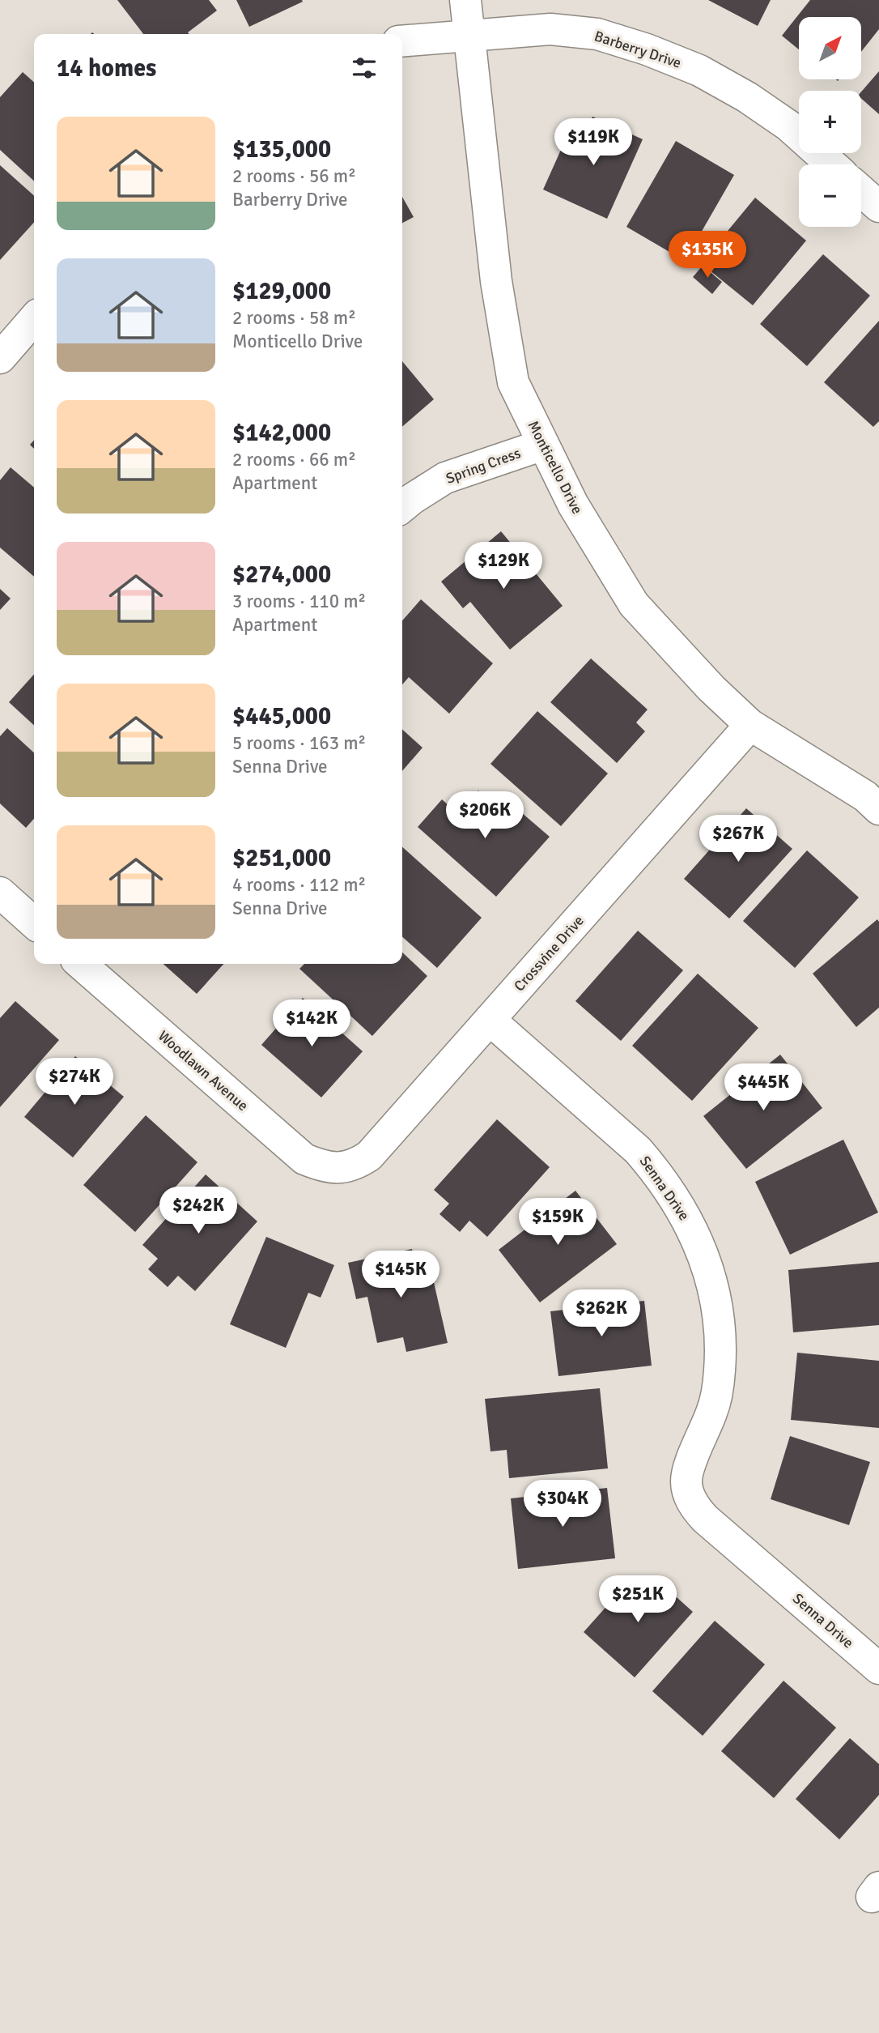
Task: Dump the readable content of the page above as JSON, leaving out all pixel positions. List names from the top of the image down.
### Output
{
  "streets": {
    "street": [
      "Barberry Drive",
      "Spring Cress",
      "Monticello Drive",
      "Crossvine Drive",
      "Woodlawn Avenue",
      "Senna Drive"
    ]
  },
  "crossings": [
    ["Barberry Drive", "Monticello Drive"],
    ["Spring Cress", "Monticello Drive"],
    ["Monticello Drive", "Crossvine Drive"],
    ["Crossvine Drive", "Woodlawn Avenue"],
    ["Crossvine Drive", "Senna Drive"]
  ],
  "north": "top right",
  "page": {
    "map_buttons": ["+", "−"],
    "heading": "14 homes",
    "list": [
      {
        "name": "$135,000",
        "note": "2 rooms · 56 m² · Barberry Drive"
      },
      {
        "name": "$129,000",
        "note": "2 rooms · 58 m² · Monticello Drive"
      },
      {
        "name": "$142,000",
        "note": "2 rooms · 66 m² · Apartment"
      },
      {
        "name": "$274,000",
        "note": "3 rooms · 110 m² · Apartment"
      },
      {
        "name": "$445,000",
        "note": "5 rooms · 163 m² · Senna Drive"
      },
      {
        "name": "$251,000",
        "note": "4 rooms · 112 m² · Senna Drive"
      }
    ],
    "price": [
      "$119K",
      "$135K",
      "$129K",
      "$206K",
      "$267K",
      "$142K",
      "$274K",
      "$445K",
      "$242K",
      "$159K",
      "$145K",
      "$262K",
      "$304K",
      "$251K"
    ]
  }
}
